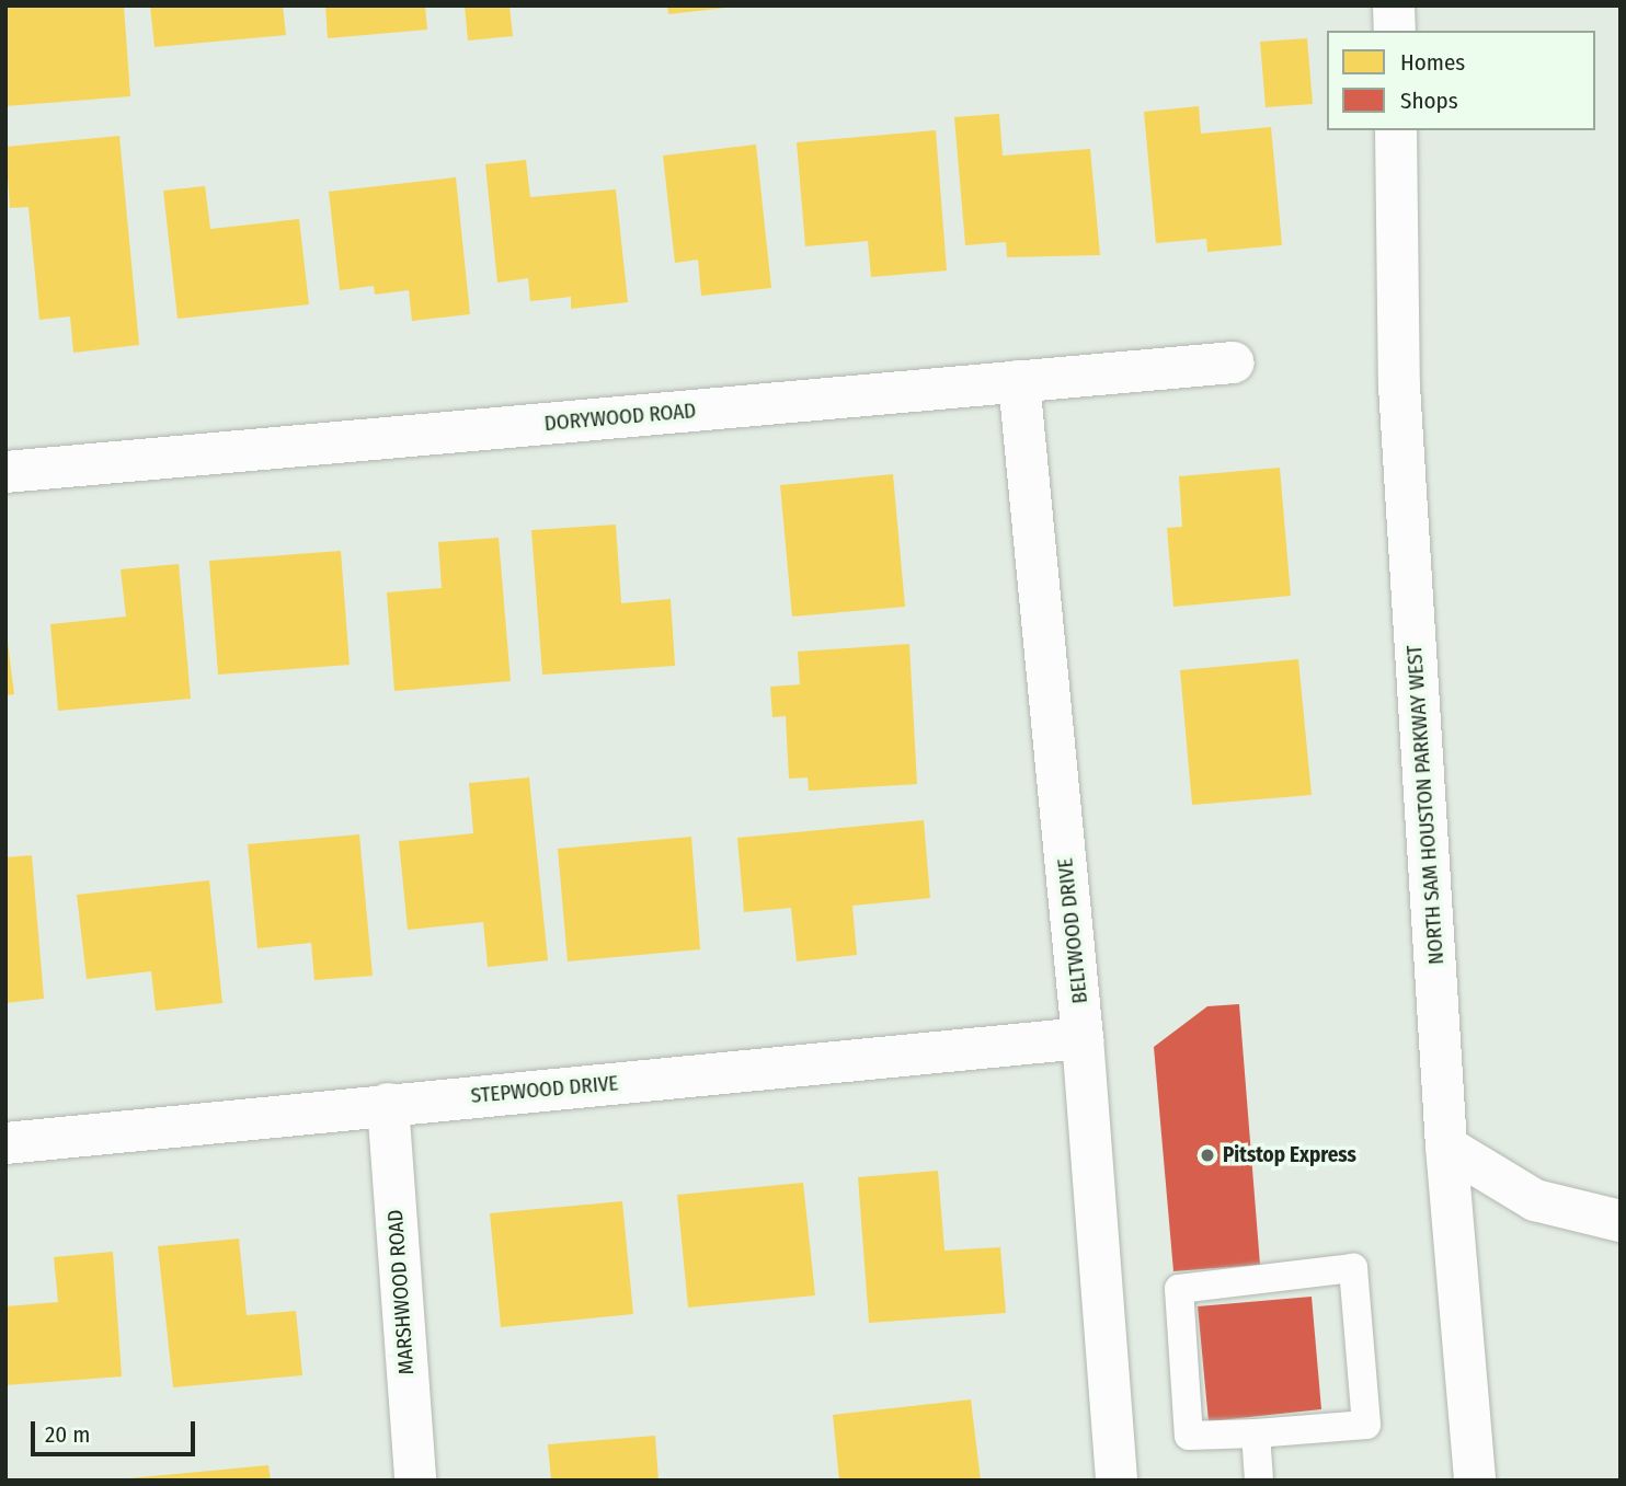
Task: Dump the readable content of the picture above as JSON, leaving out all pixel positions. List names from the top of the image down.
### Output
{
  "streets": {
    "street": [
      "DORYWOOD ROAD",
      "NORTH SAM HOUSTON PARKWAY WEST",
      "BELTWOOD DRIVE",
      "STEPWOOD DRIVE",
      "MARSHWOOD ROAD"
    ]
  },
  "crossings": [
    ["DORYWOOD ROAD", "BELTWOOD DRIVE"],
    ["BELTWOOD DRIVE", "STEPWOOD DRIVE"],
    ["STEPWOOD DRIVE", "MARSHWOOD ROAD"]
  ],
  "places": ["Pitstop Express"],
  "legend": ["Homes", "Shops"],
  "scale_bar": "20 m"
}
